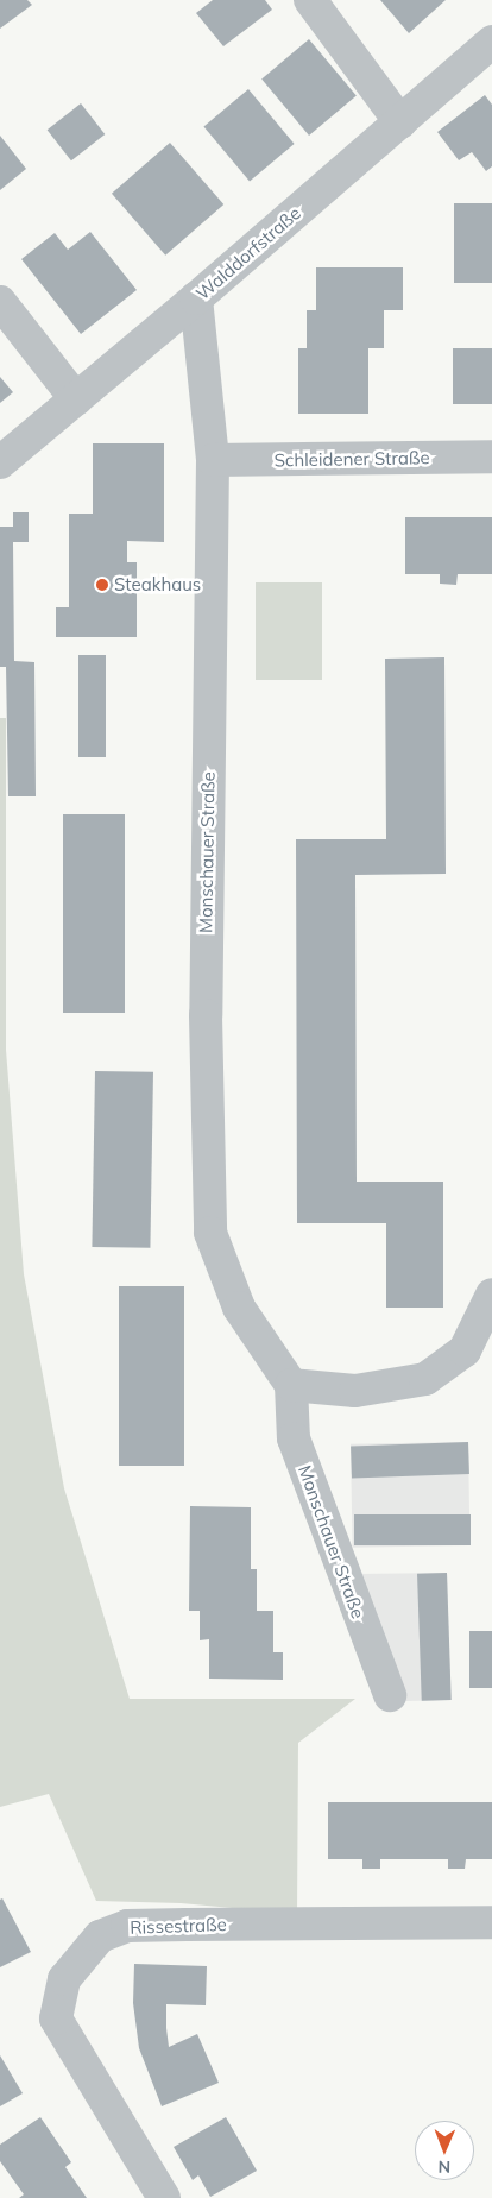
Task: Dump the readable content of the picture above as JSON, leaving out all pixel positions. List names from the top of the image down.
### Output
{
  "streets": {
    "street": [
      "Walddorfstraße",
      "Schleidener Straße",
      "Monschauer Straße",
      "Rissestraße"
    ]
  },
  "crossings": [
    ["Walddorfstraße", "Monschauer Straße"],
    ["Schleidener Straße", "Monschauer Straße"]
  ],
  "places": ["Steakhaus"],
  "north": "bottom"
}
